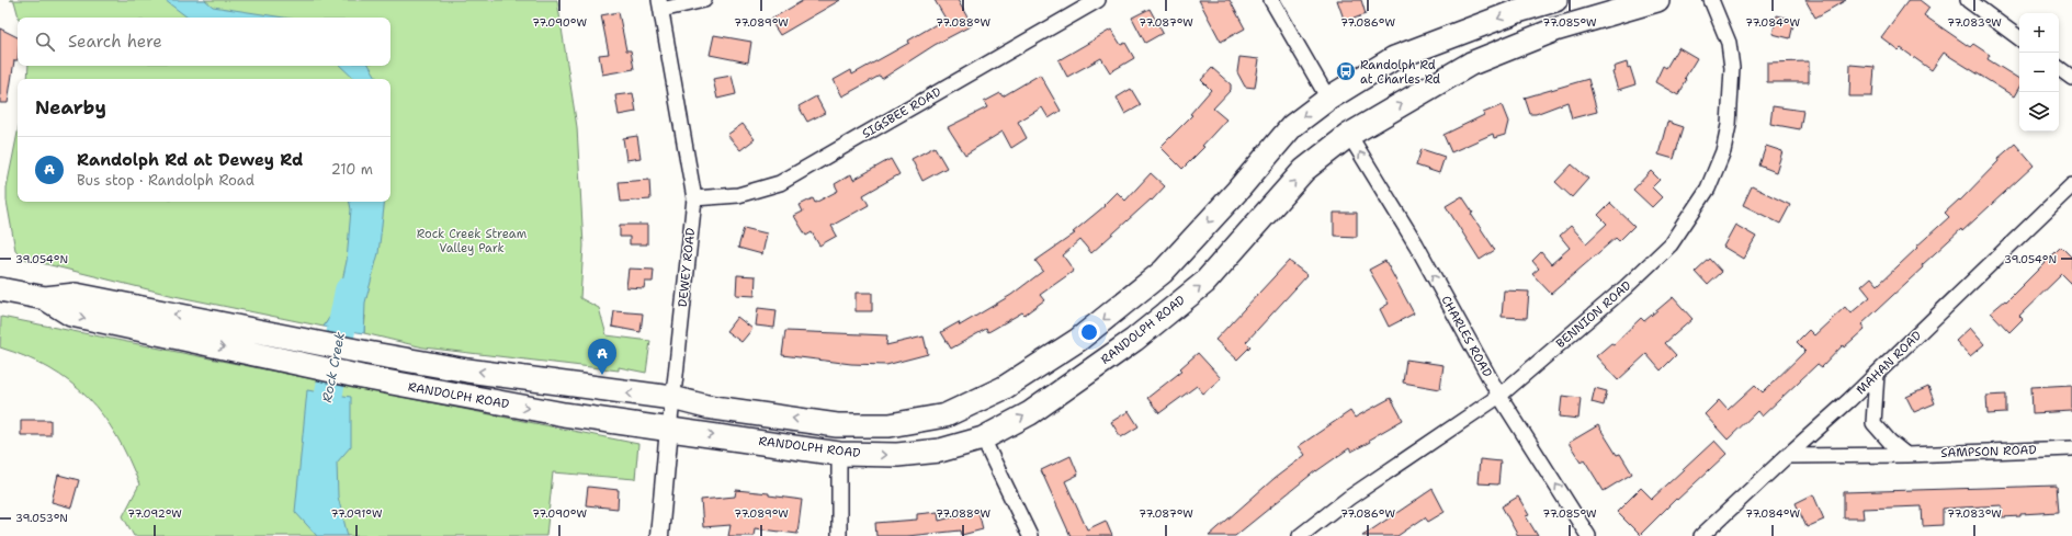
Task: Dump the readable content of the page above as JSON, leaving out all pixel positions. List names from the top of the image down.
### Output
{
  "streets": {
    "main road": ["RANDOLPH ROAD"],
    "street": [
      "SIGSBEE ROAD",
      "DEWEY ROAD",
      "BENNION ROAD",
      "CHARLES ROAD",
      "MAHAN ROAD",
      "SAMPSON ROAD"
    ]
  },
  "crossings": [
    ["SIGSBEE ROAD", "DEWEY ROAD"],
    ["DEWEY ROAD", "RANDOLPH ROAD"],
    ["BENNION ROAD", "CHARLES ROAD"],
    ["RANDOLPH ROAD", "CHARLES ROAD"],
    ["MAHAN ROAD", "SAMPSON ROAD"]
  ],
  "one_way": ["CHARLES ROAD"],
  "water": ["Rock Creek"],
  "parks": ["Rock Creek Stream Valley Park"],
  "places": {
    "bus stop": ["Randolph Rd at Charles Rd"]
  },
  "page": {
    "map_buttons": ["+", "−"],
    "search": "Search here",
    "heading": "Nearby",
    "list": [
      {
        "mark": "A",
        "name": "Randolph Rd at Dewey Rd",
        "note": "Bus stop · Randolph Road",
        "value": "210 m"
      }
    ],
    "pins": "A"
  },
  "coordinates": [
    "77.090°W",
    "77.089°W",
    "77.088°W",
    "77.087°W",
    "77.086°W",
    "77.085°W",
    "77.084°W",
    "77.083°W",
    "39.054°N",
    "77.092°W",
    "77.091°W",
    "39.053°N"
  ]
}
